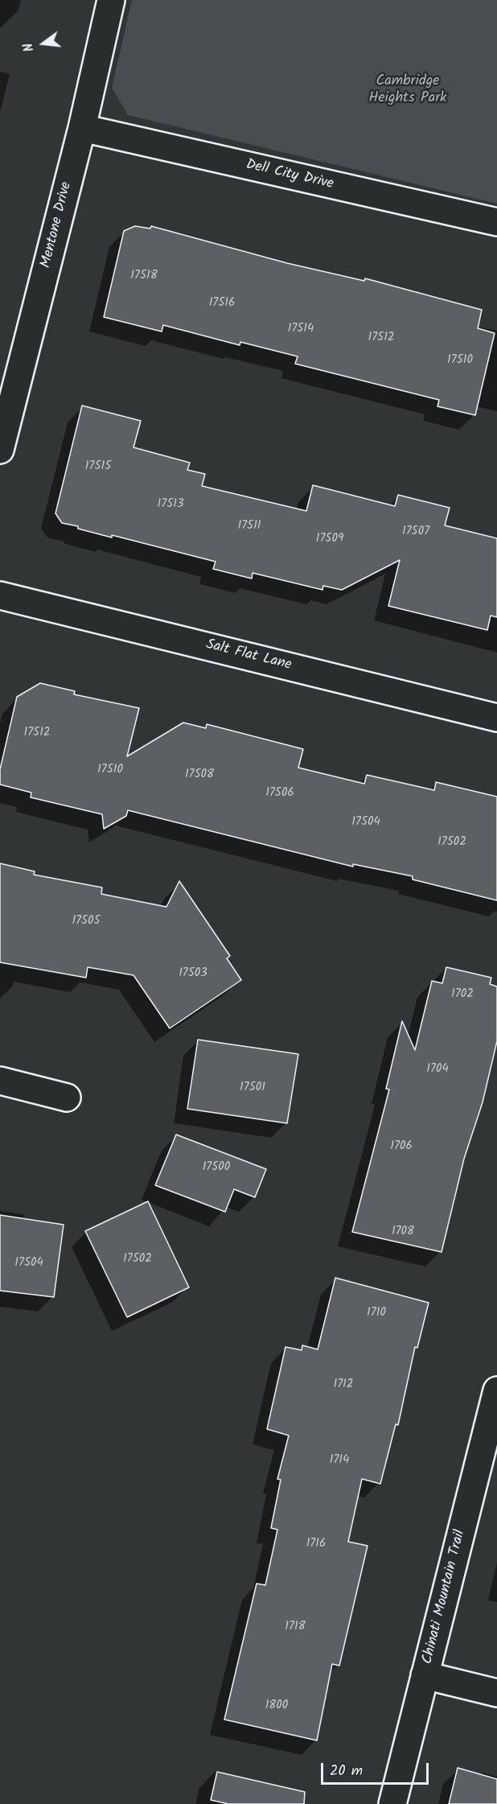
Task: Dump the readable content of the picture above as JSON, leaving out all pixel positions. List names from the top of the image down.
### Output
{
  "streets": {
    "street": [
      "Dell City Drive",
      "Mentone Drive",
      "Salt Flat Lane",
      "Chinati Mountain Trail"
    ]
  },
  "crossings": [
    ["Dell City Drive", "Mentone Drive"]
  ],
  "parks": ["Cambridge Heights Park"],
  "house_numbers": [
    "17518",
    "17516",
    "17514",
    "17512",
    "17510",
    "17515",
    "17513",
    "17511",
    "17507",
    "17509",
    "17512",
    "17510",
    "17508",
    "17506",
    "17504",
    "17502",
    "17505",
    "17503",
    "1702",
    "1704",
    "17501",
    "1706",
    "17500",
    "1708",
    "17502",
    "17504",
    "1710",
    "1712",
    "1714",
    "1716",
    "1718",
    "1800"
  ],
  "scale_bar": "20 m",
  "north": "left"
}
